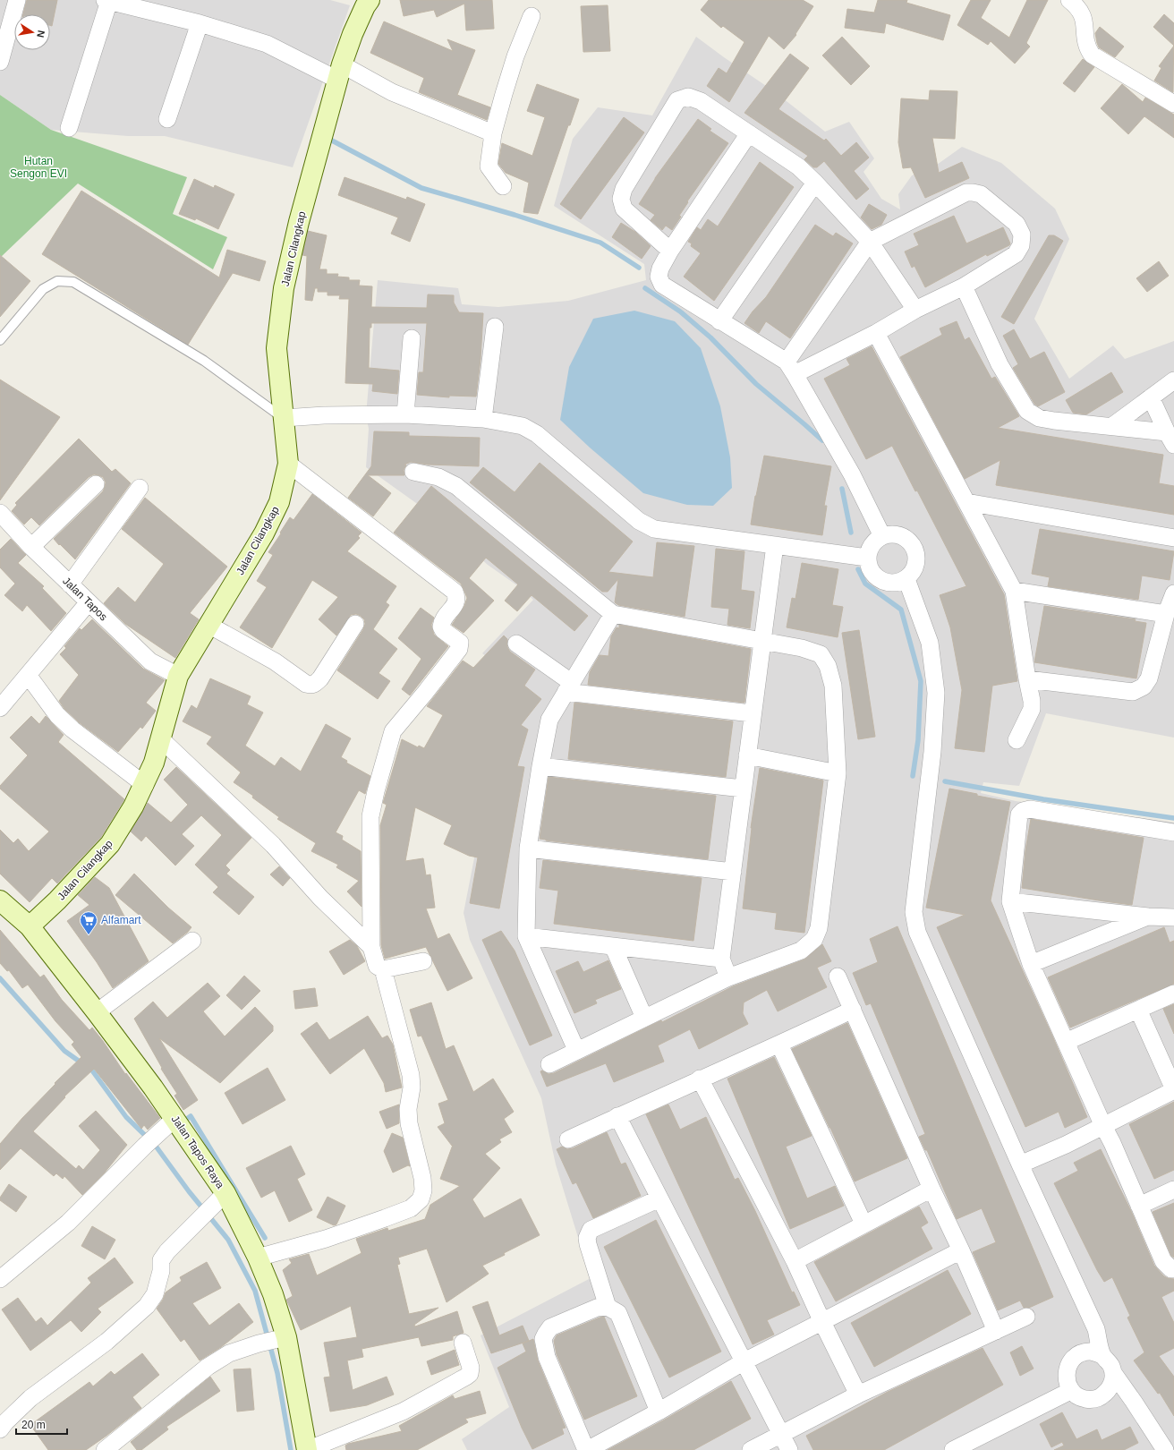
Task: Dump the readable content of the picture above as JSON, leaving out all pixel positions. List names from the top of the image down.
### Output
{
  "streets": {
    "street": ["Jalan Cilangkap", "Jalan Tapos", "Jalan Tapos Raya"]
  },
  "crossings": [
    ["Jalan Cilangkap", "Jalan Tapos"],
    ["Jalan Cilangkap", "Jalan Tapos Raya"]
  ],
  "parks": ["Hutan Sengon EVI"],
  "places": {
    "supermarket": ["Alfamart"]
  },
  "scale_bar": "20 m",
  "north": "right"
}
